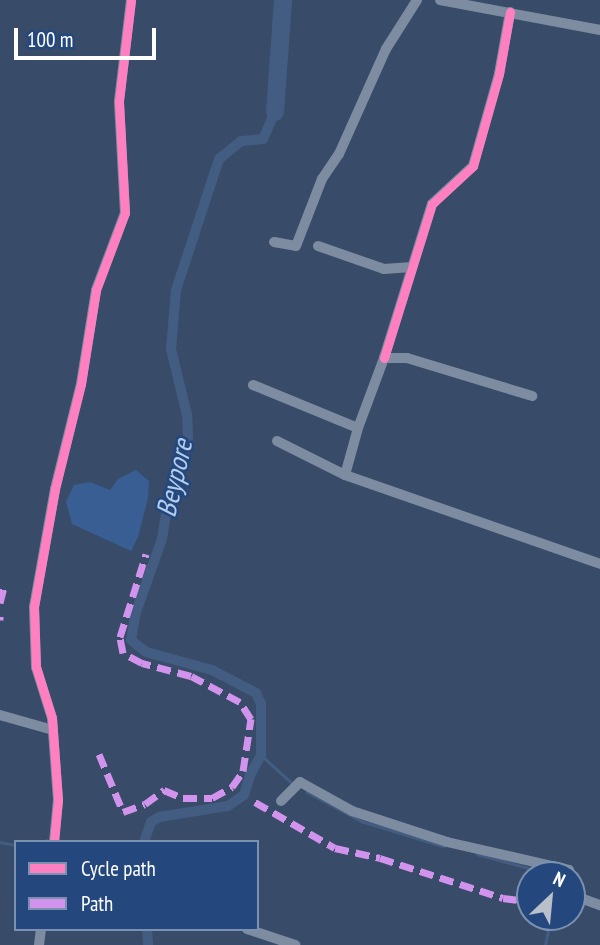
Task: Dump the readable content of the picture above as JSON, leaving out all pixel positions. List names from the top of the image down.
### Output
{
  "water": ["Beypore"],
  "legend": ["Cycle path", "Path"],
  "scale_bar": "100 m",
  "north": "top right"
}
